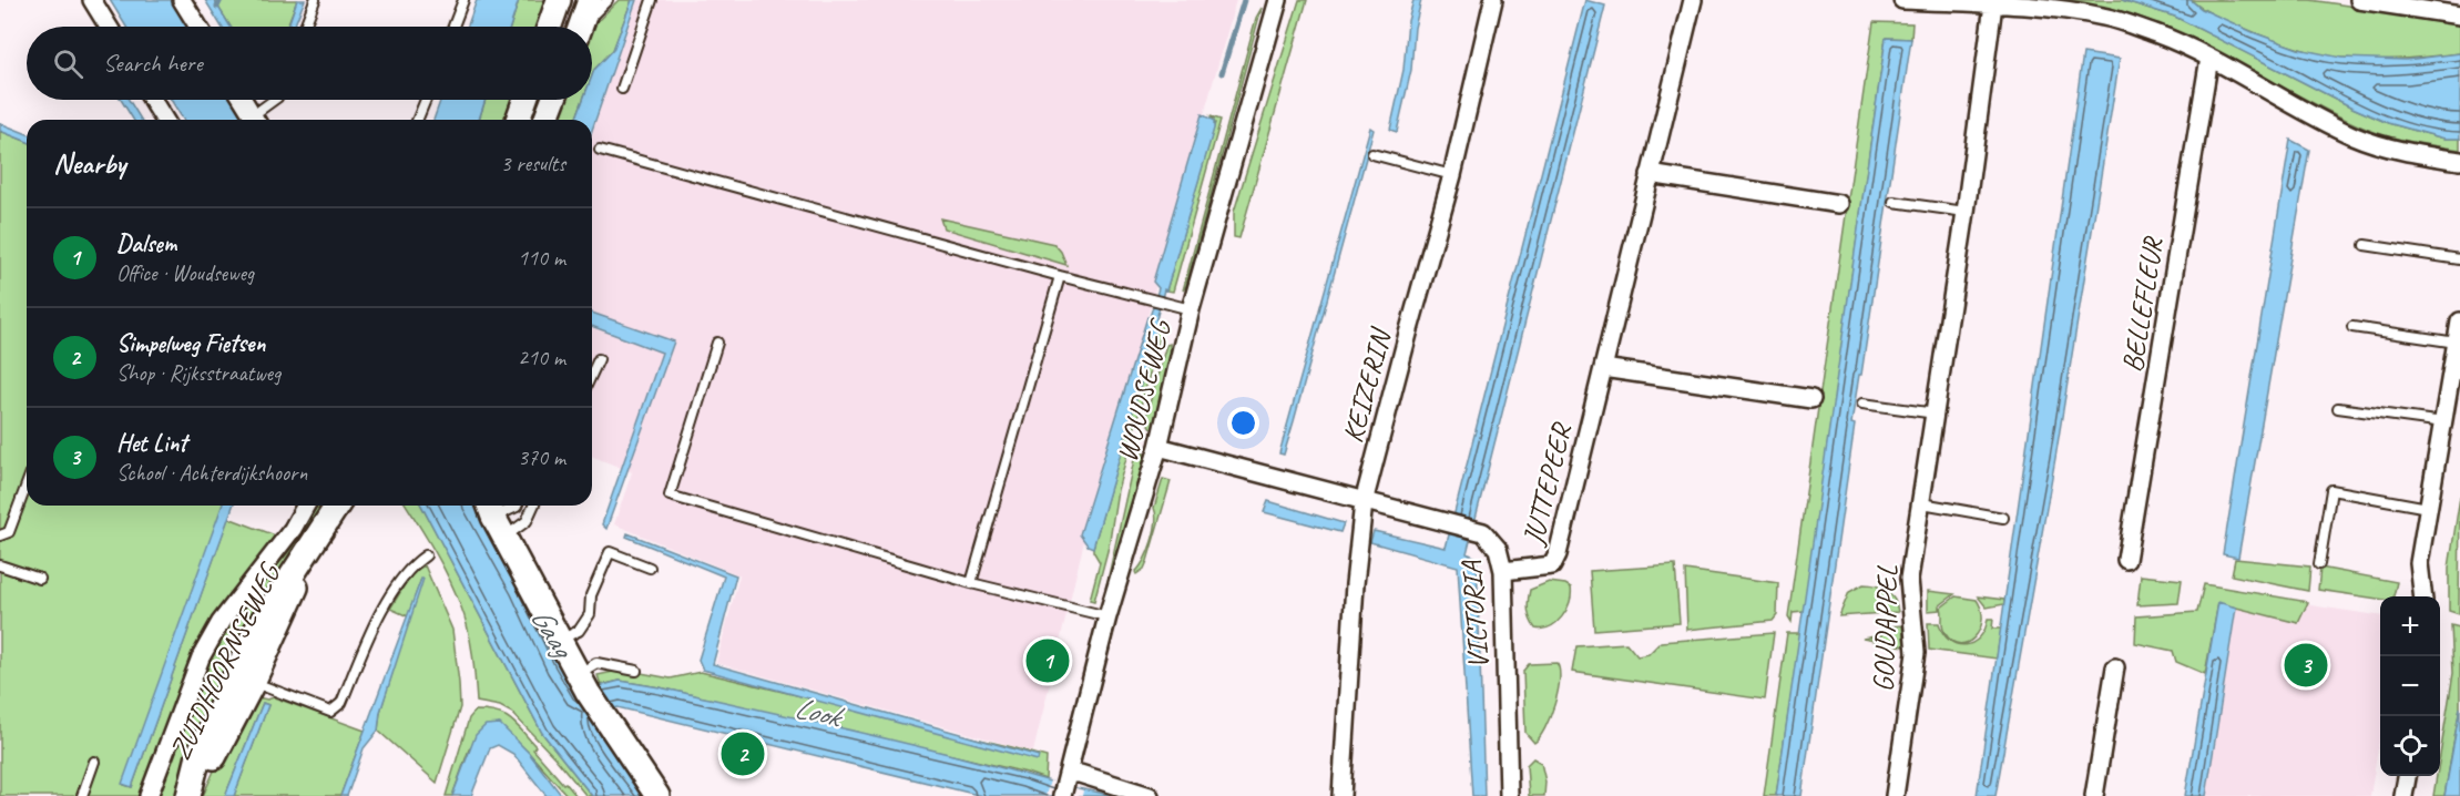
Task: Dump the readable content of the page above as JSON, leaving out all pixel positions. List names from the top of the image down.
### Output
{
  "streets": {
    "main road": ["ZUIDHOORNSEWEG"],
    "street": [
      "BELLEFLEUR",
      "KEIZERIN",
      "WOUDSEWEG",
      "JUTTEPEER",
      "VICTORIA",
      "GOUDAPPEL"
    ]
  },
  "crossings": [
    ["KEIZERIN", "VICTORIA"],
    ["WOUDSEWEG", "VICTORIA"],
    ["JUTTEPEER", "VICTORIA"]
  ],
  "water": ["Gaag", "Look"],
  "page": {
    "search": "Search here",
    "heading": ["Nearby", "3 results"],
    "list": [
      {
        "mark": "1",
        "name": "Dalsem",
        "note": "Office · Woudseweg",
        "value": "110 m"
      },
      {
        "mark": "2",
        "name": "Simpelweg Fietsen",
        "note": "Shop · Rijksstraatweg",
        "value": "210 m"
      },
      {
        "mark": "3",
        "name": "Het Lint",
        "note": "School · Achterdijkshoorn",
        "value": "370 m"
      }
    ],
    "map_buttons": ["+", "−"],
    "pins": ["1", "3", "2"]
  }
}
